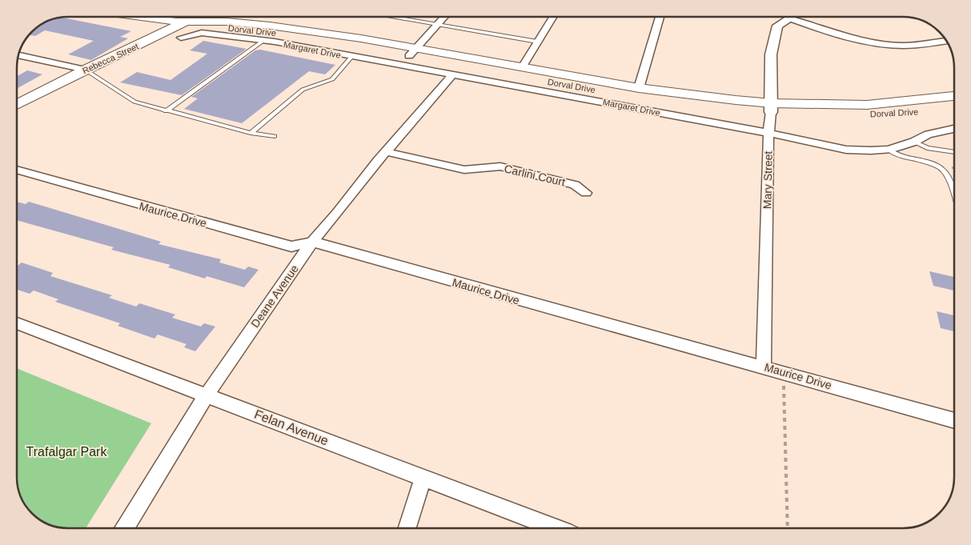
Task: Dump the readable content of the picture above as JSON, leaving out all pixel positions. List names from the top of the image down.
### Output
{
  "streets": {
    "main road": ["Dorval Drive", "Rebecca Street"],
    "street": [
      "Margaret Drive",
      "Carlini Court",
      "Mary Street",
      "Maurice Drive",
      "Deane Avenue",
      "Felan Avenue"
    ]
  },
  "crossings": [
    ["Dorval Drive", "Rebecca Street"],
    ["Dorval Drive", "Mary Street"],
    ["Margaret Drive", "Mary Street"],
    ["Margaret Drive", "Deane Avenue"],
    ["Carlini Court", "Deane Avenue"],
    ["Mary Street", "Maurice Drive"],
    ["Maurice Drive", "Deane Avenue"],
    ["Deane Avenue", "Felan Avenue"]
  ],
  "parks": ["Trafalgar Park"]
}
